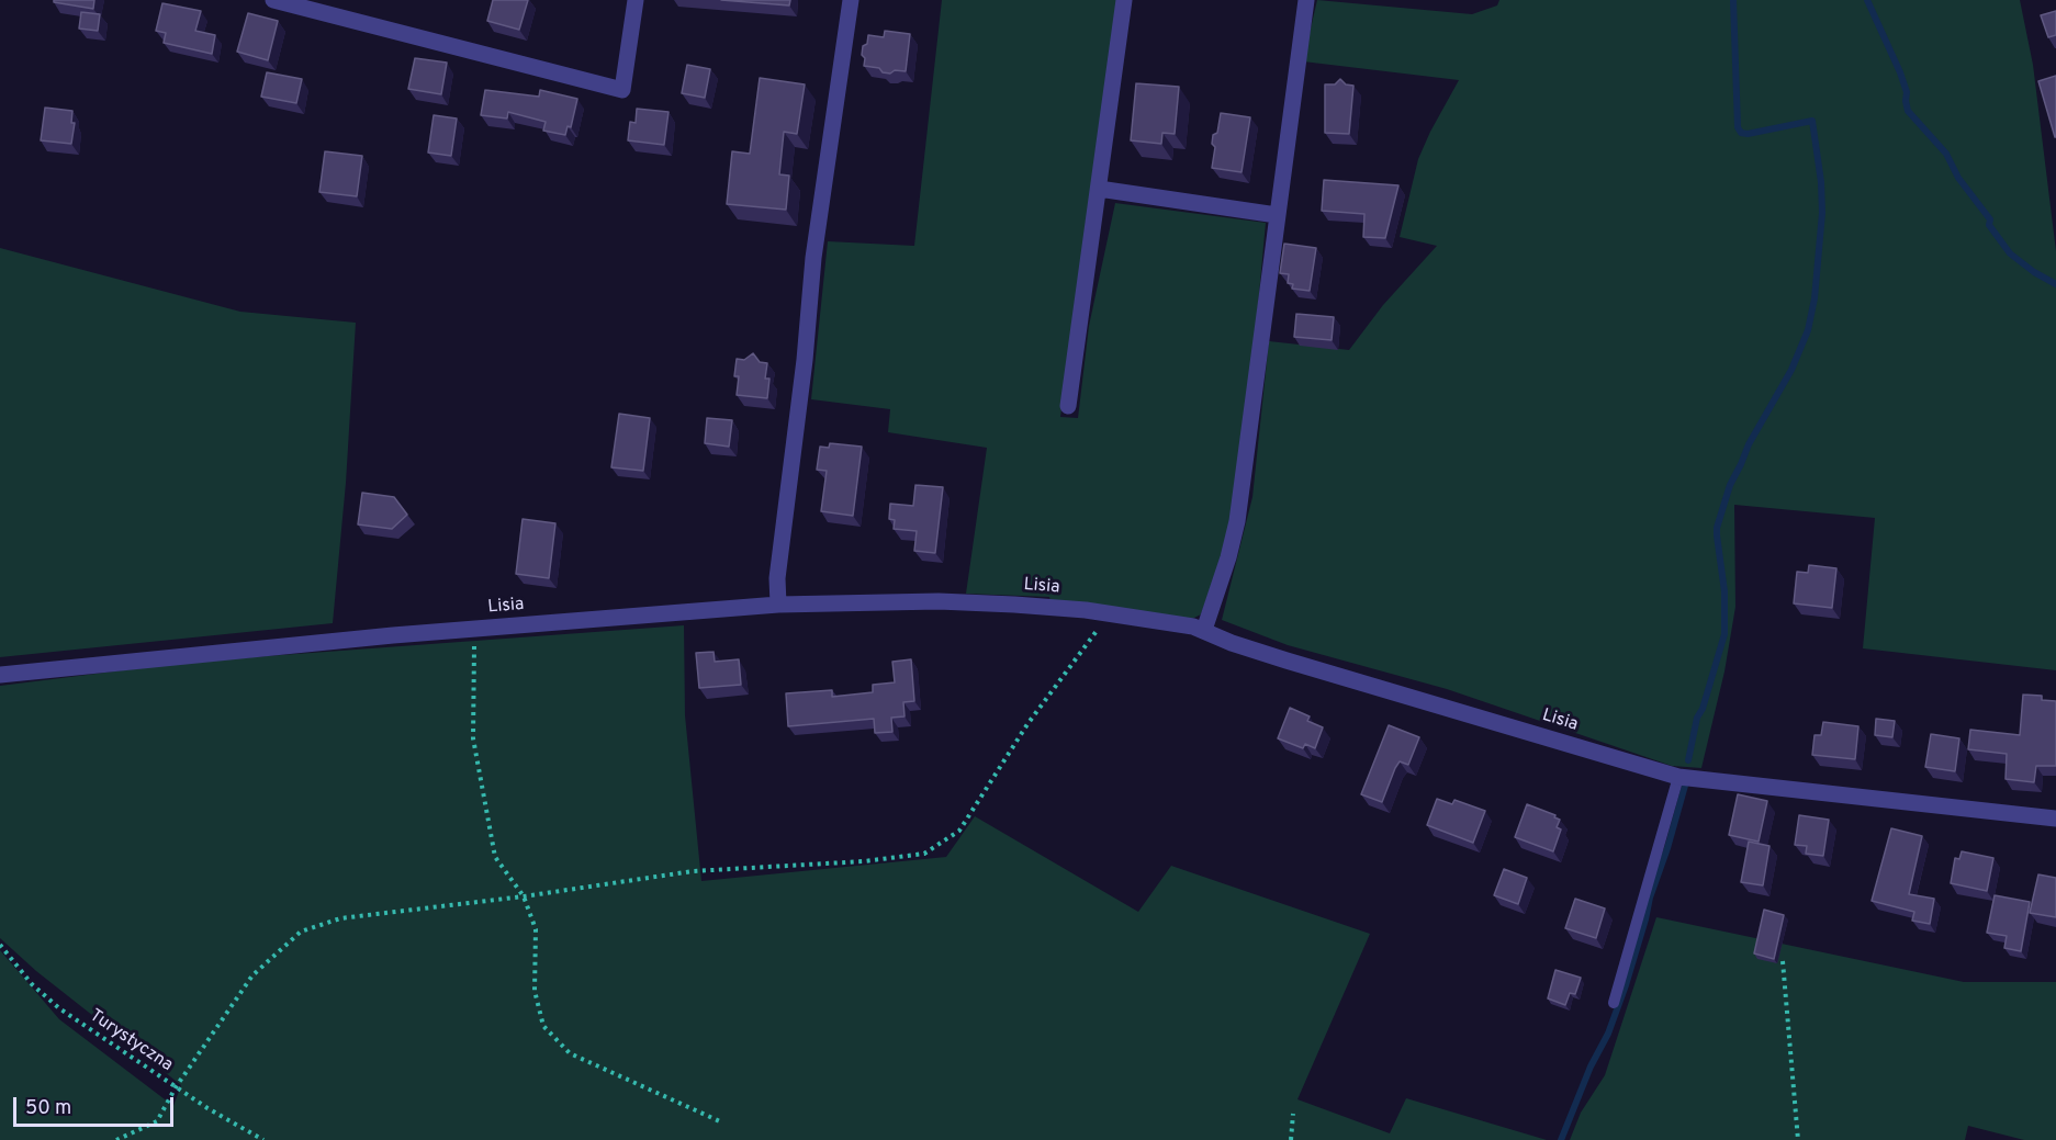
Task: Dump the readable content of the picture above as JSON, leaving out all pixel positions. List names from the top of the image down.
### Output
{
  "streets": {
    "street": ["Lisia"],
    "path": ["Turystyczna"]
  },
  "scale_bar": "50 m"
}
